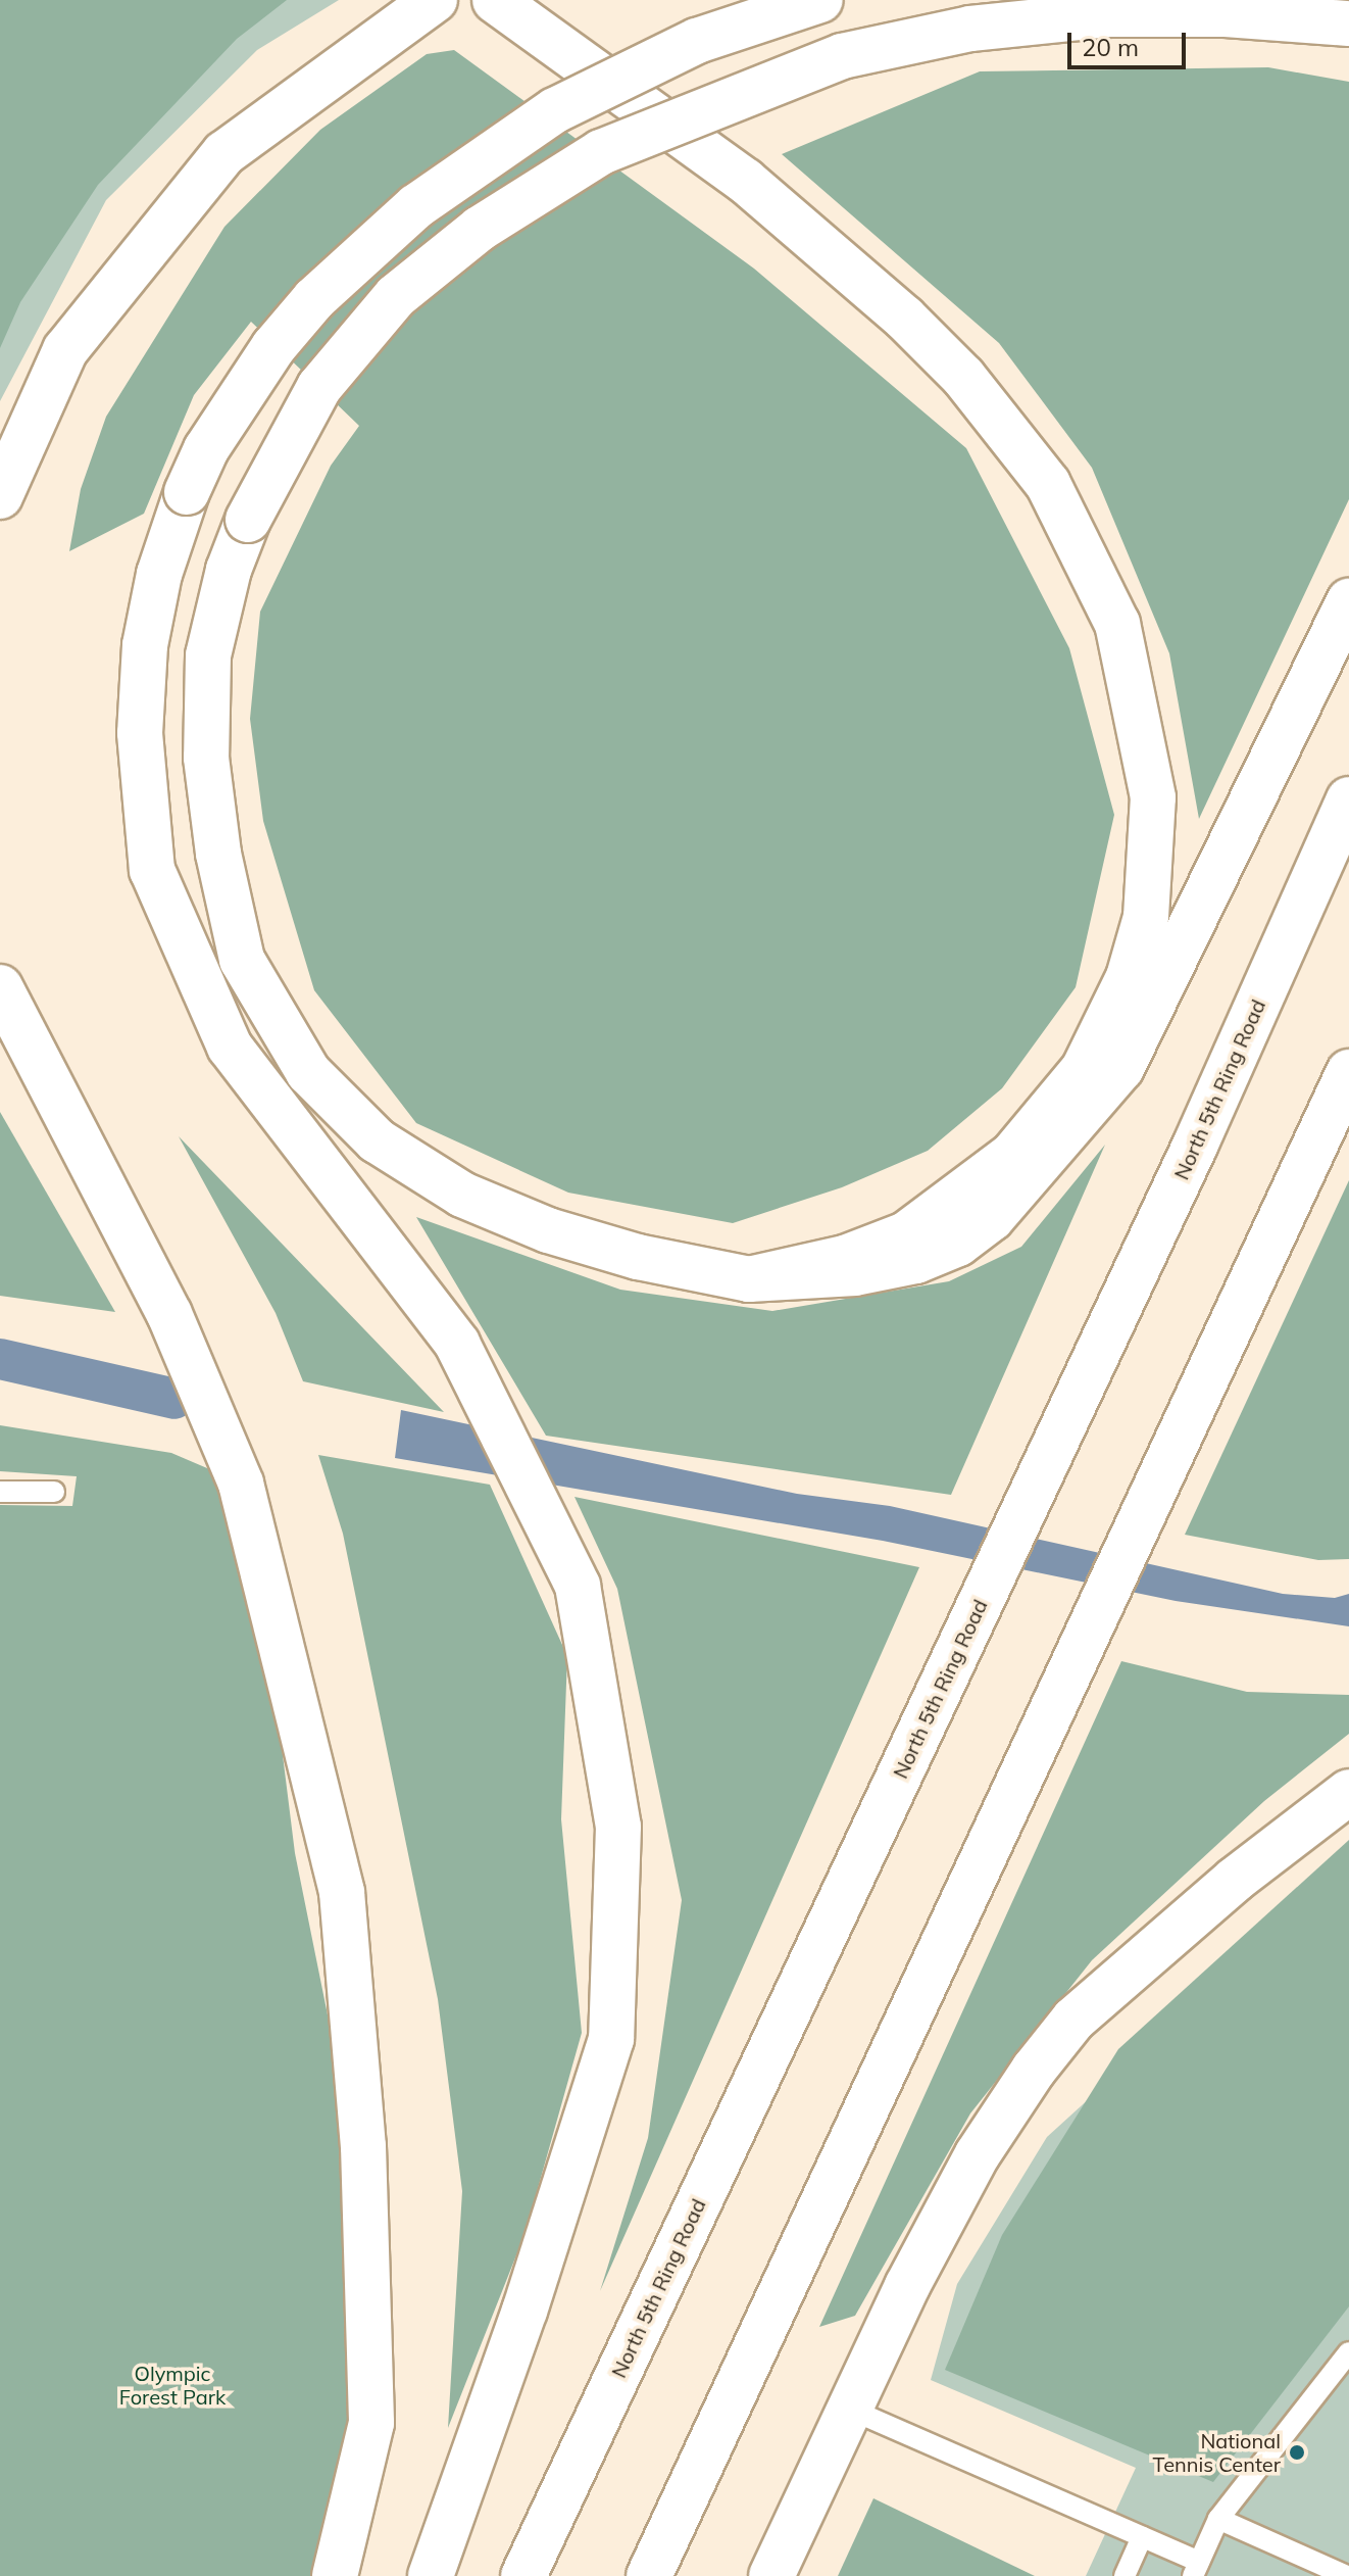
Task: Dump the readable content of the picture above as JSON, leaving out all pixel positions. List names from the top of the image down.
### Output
{
  "streets": {
    "main road": ["North 5th Ring Road"]
  },
  "parks": ["Olympic Forest Park"],
  "places": ["National Tennis Center"],
  "scale_bar": "20 m"
}
